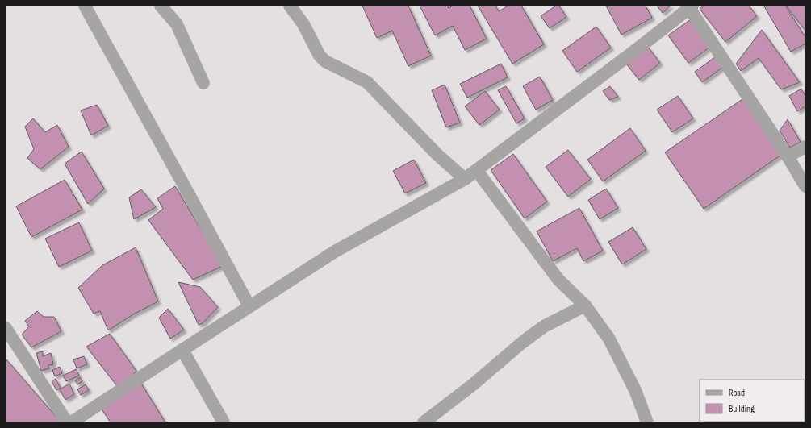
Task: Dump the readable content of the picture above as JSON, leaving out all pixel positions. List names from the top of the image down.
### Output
{
  "legend": ["Road", "Building"]
}
